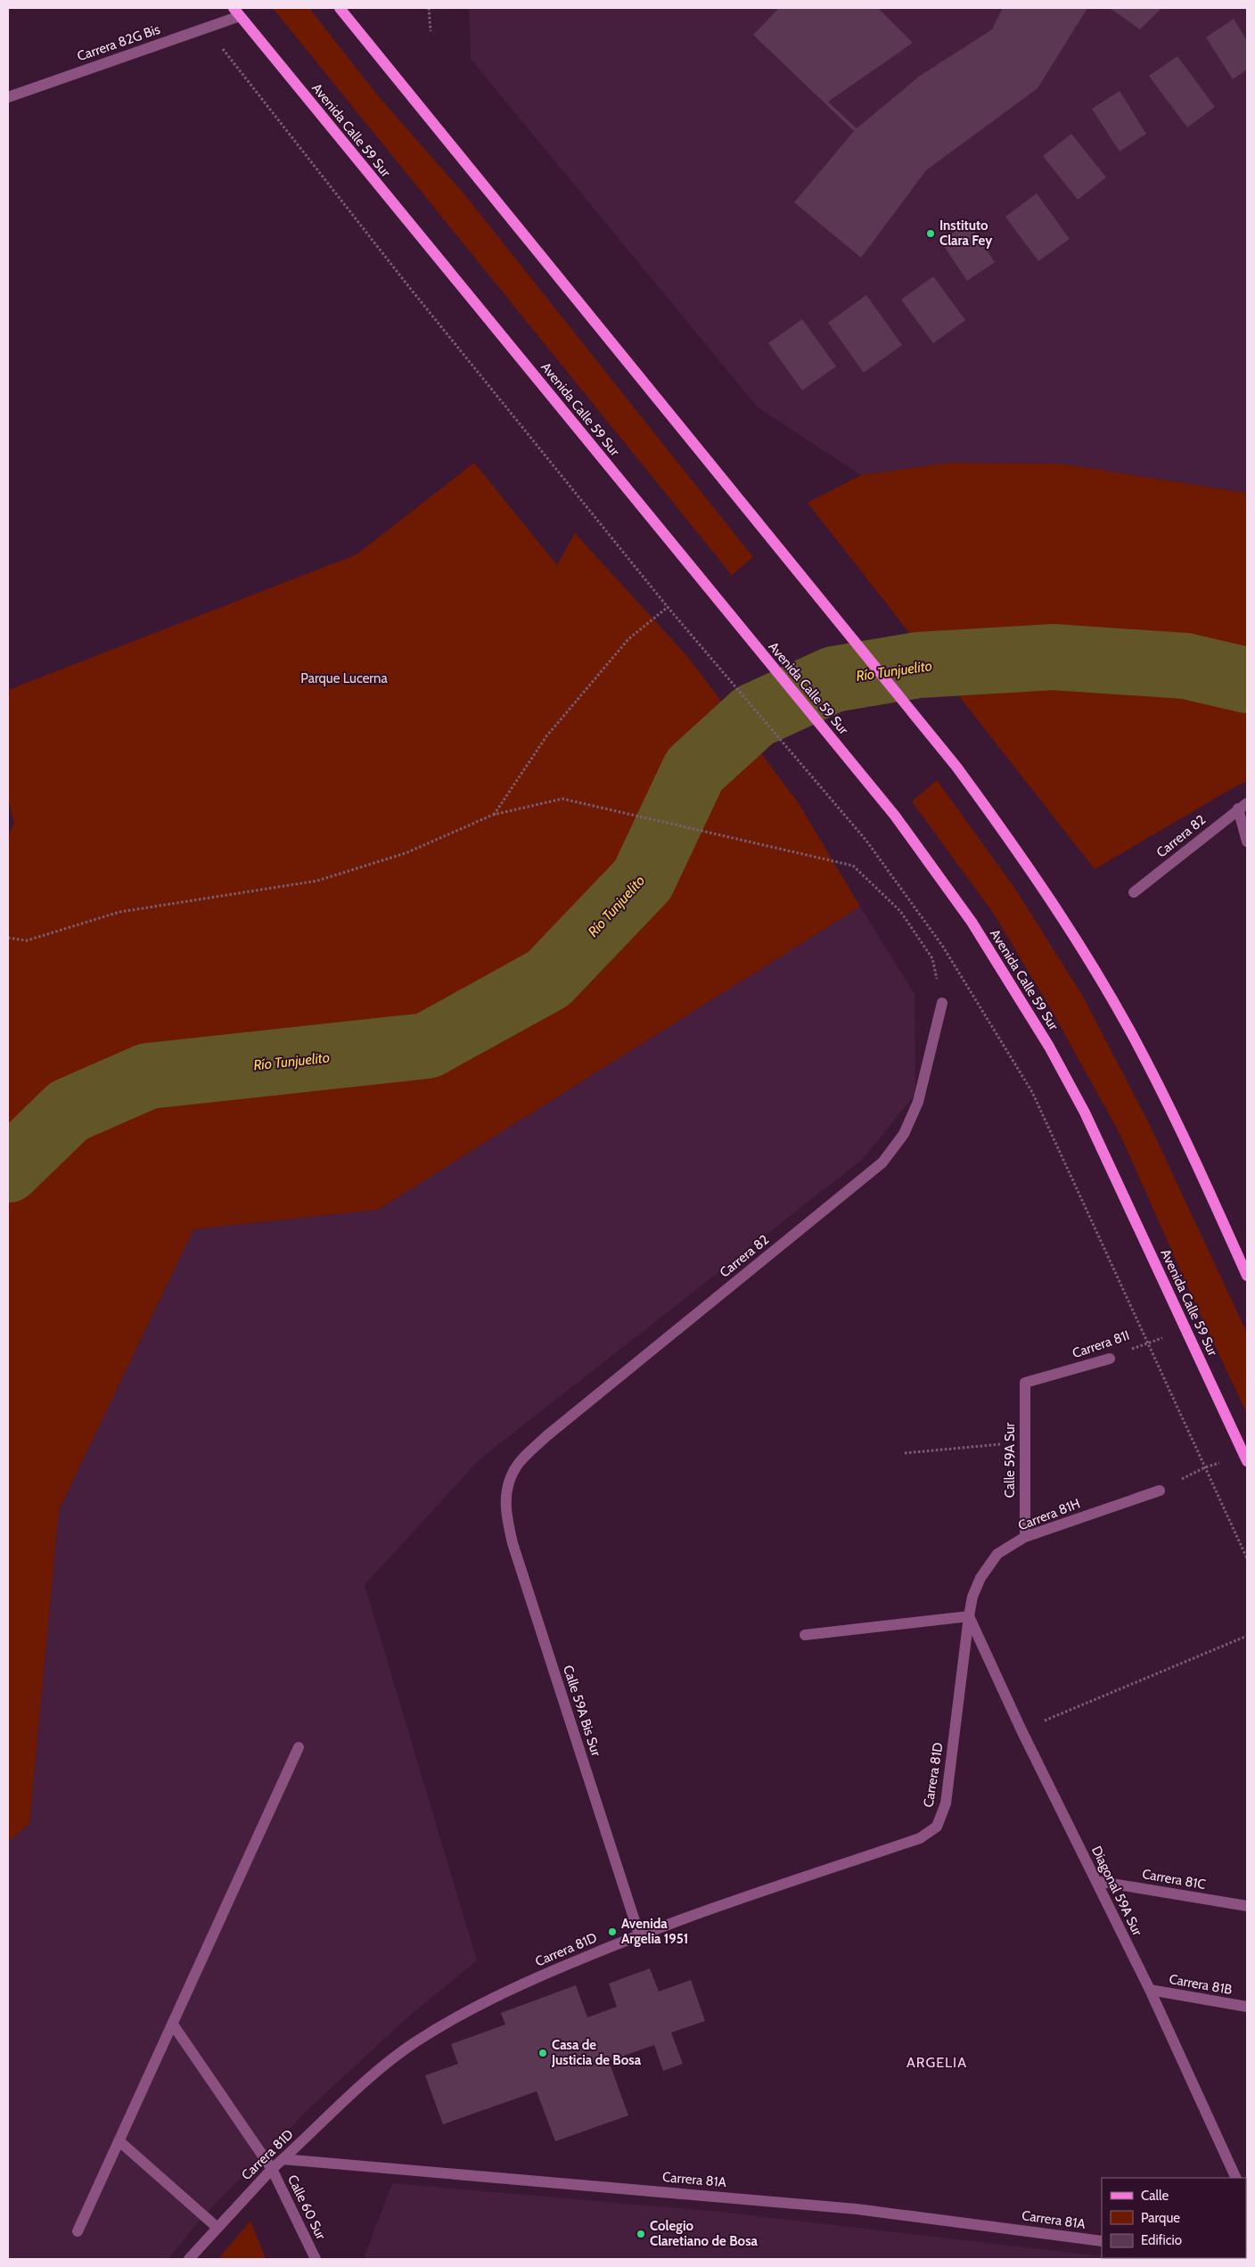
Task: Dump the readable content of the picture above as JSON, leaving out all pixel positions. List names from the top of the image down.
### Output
{
  "streets": {
    "main road": ["Avenida Calle 59 Sur"],
    "street": [
      "Carrera 82G Bis",
      "Carrera 82",
      "Carrera 81I",
      "Calle 59A Sur",
      "Carrera 81H",
      "Calle 59A Bis Sur",
      "Carrera 81D",
      "Carrera 81C",
      "Diagonal 59A Sur",
      "Carrera 81B",
      "Carrera 81A",
      "Calle 60 Sur"
    ]
  },
  "crossings": [
    ["Carrera 82G Bis", "Avenida Calle 59 Sur"],
    ["Avenida Calle 59 Sur", "Carrera 81I"],
    ["Carrera 82", "Calle 59A Bis Sur"],
    ["Carrera 81I", "Calle 59A Sur"],
    ["Calle 59A Sur", "Carrera 81H"],
    ["Carrera 81H", "Carrera 81D"],
    ["Calle 59A Bis Sur", "Carrera 81D"],
    ["Carrera 81D", "Diagonal 59A Sur"],
    ["Carrera 81D", "Carrera 81A"],
    ["Carrera 81D", "Calle 60 Sur"],
    ["Carrera 81C", "Diagonal 59A Sur"],
    ["Diagonal 59A Sur", "Carrera 81B"]
  ],
  "districts": ["ARGELIA"],
  "water": ["Río Tunjuelito"],
  "parks": ["Parque Lucerna"],
  "places": [
    "Instituto Clara Fey",
    "Avenida Argelia 1951",
    "Casa de Justicia de Bosa",
    "Colegio Claretiano de Bosa"
  ],
  "legend": ["Calle", "Parque", "Edificio"]
}
